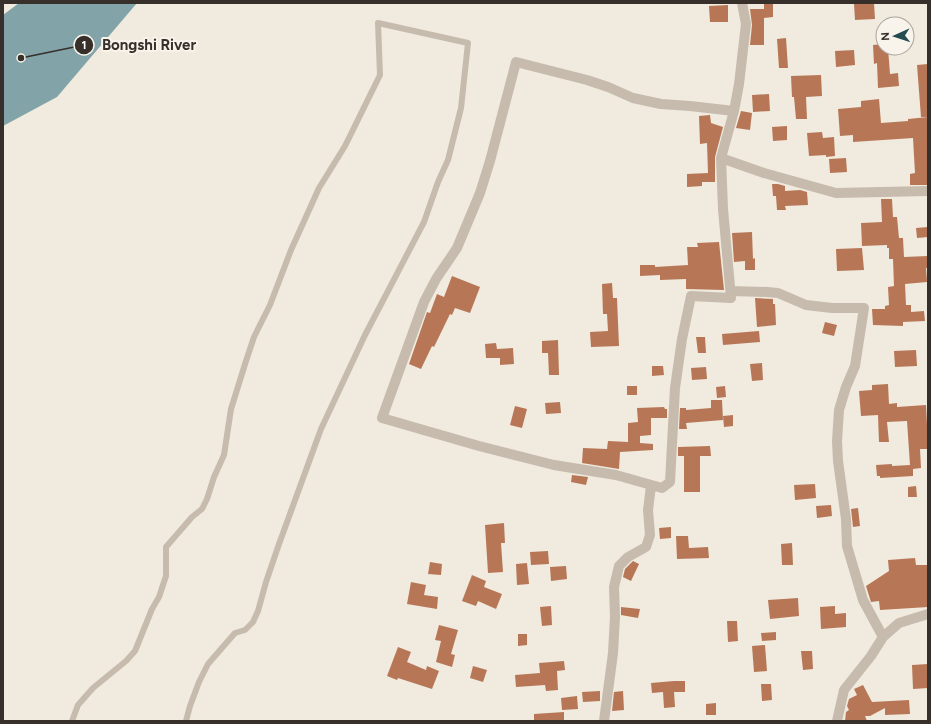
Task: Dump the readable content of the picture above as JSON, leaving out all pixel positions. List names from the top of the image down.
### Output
{
  "places": ["Bongshi River"],
  "north": "left"
}
